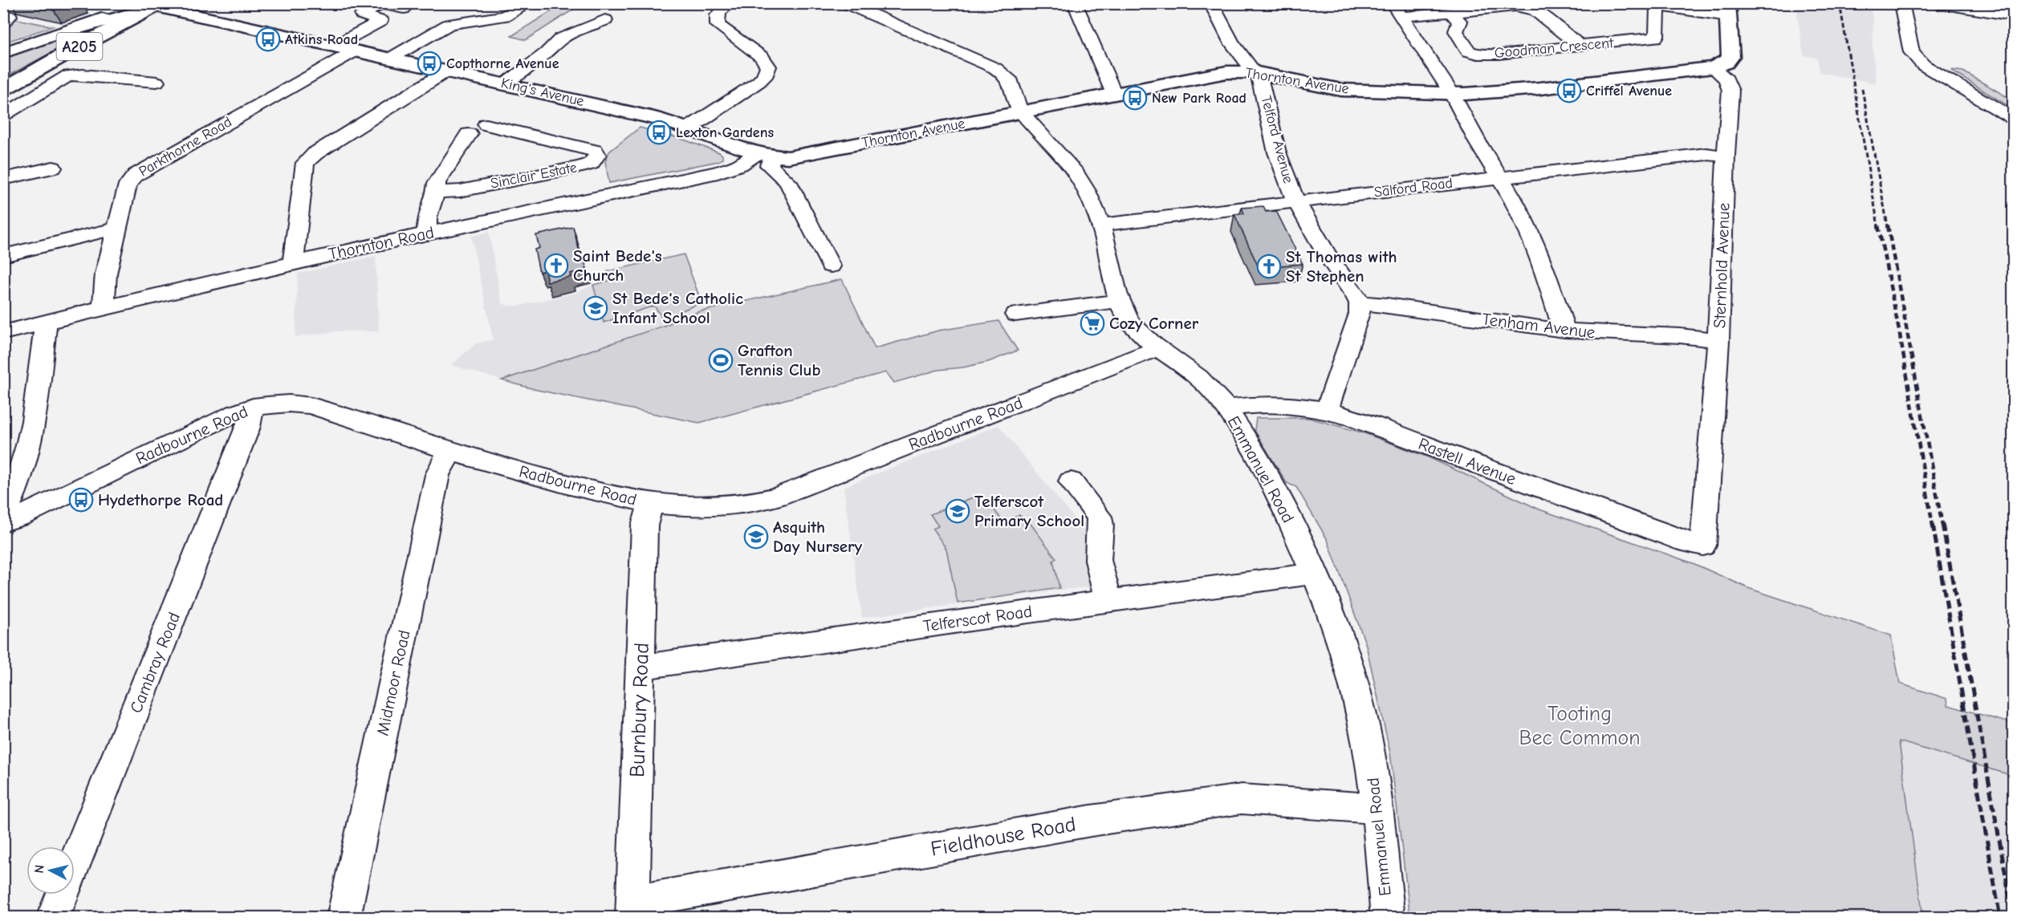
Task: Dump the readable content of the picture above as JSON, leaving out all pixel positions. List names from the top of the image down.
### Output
{
  "streets": {
    "main road": ["A205", "Thornton Avenue", "King's Avenue"],
    "street": [
      "Goodman Crescent",
      "Telford Avenue",
      "Parkthorne Road",
      "Sinclair Estate",
      "Salford Road",
      "Thornton Road",
      "Sternhold Avenue",
      "Tenham Avenue",
      "Radbourne Road",
      "Rastell Avenue",
      "Emmanuel Road",
      "Telferscot Road",
      "Cambray Road",
      "Midmoor Road",
      "Burnbury Road",
      "Fieldhouse Road"
    ]
  },
  "crossings": [
    ["A205", "King's Avenue"],
    ["Thornton Avenue", "King's Avenue"],
    ["Thornton Avenue", "Telford Avenue"],
    ["Thornton Avenue", "Thornton Road"],
    ["Thornton Avenue", "Sternhold Avenue"],
    ["Thornton Avenue", "Emmanuel Road"],
    ["King's Avenue", "Parkthorne Road"],
    ["King's Avenue", "Thornton Road"],
    ["Telford Avenue", "Salford Road"],
    ["Telford Avenue", "Tenham Avenue"],
    ["Parkthorne Road", "Thornton Road"],
    ["Salford Road", "Sternhold Avenue"],
    ["Salford Road", "Emmanuel Road"],
    ["Sternhold Avenue", "Tenham Avenue"],
    ["Sternhold Avenue", "Rastell Avenue"],
    ["Radbourne Road", "Emmanuel Road"],
    ["Radbourne Road", "Cambray Road"],
    ["Radbourne Road", "Midmoor Road"],
    ["Radbourne Road", "Burnbury Road"],
    ["Rastell Avenue", "Emmanuel Road"],
    ["Emmanuel Road", "Telferscot Road"],
    ["Emmanuel Road", "Fieldhouse Road"],
    ["Telferscot Road", "Burnbury Road"],
    ["Burnbury Road", "Fieldhouse Road"]
  ],
  "parks": ["Tooting Bec Common"],
  "places": {
    "bus stop": [
      "Atkins Road",
      "Copthorne Avenue",
      "Criffel Avenue",
      "New Park Road",
      "Lexton Gardens",
      "Hydethorpe Road"
    ],
    "church": ["Saint Bede's Church", "St Thomas with St Stephen"],
    "school or university": ["St Bede's Catholic Infant School", "Telferscot Primary School", "Asquith Day Nursery"],
    "supermarket": ["Cozy Corner"],
    "sports": ["Grafton Tennis Club"]
  },
  "north": "left"
}
